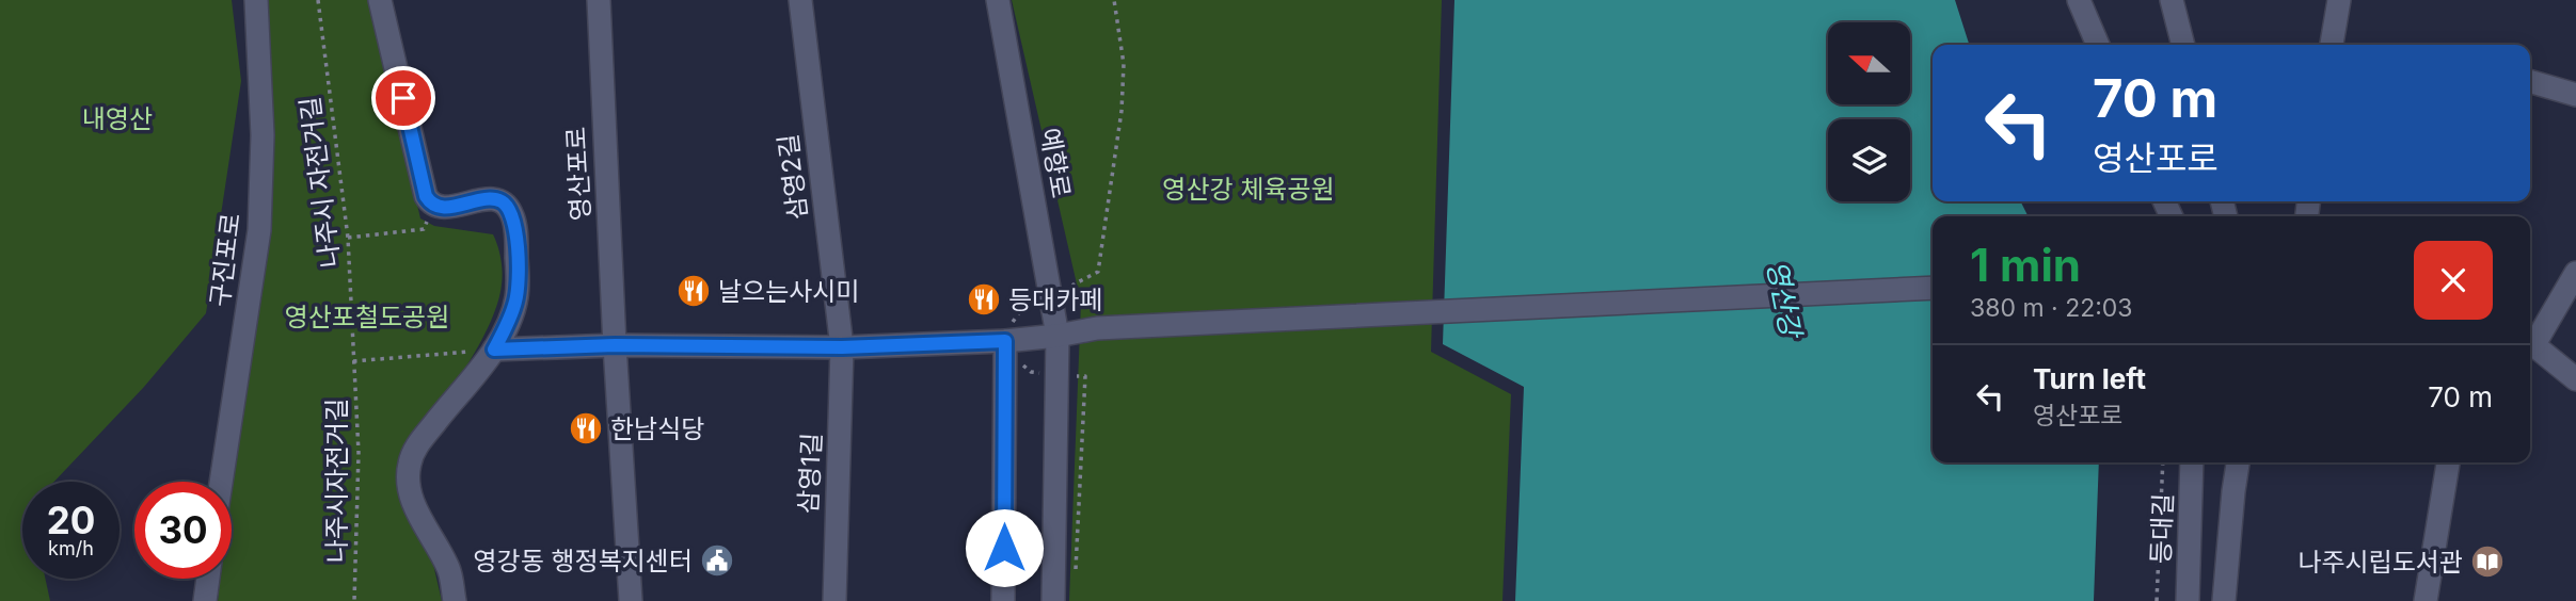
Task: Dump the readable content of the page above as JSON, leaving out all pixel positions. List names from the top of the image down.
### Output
{
  "streets": {
    "street": [
      "예향로",
      "영산포로",
      "삼영2길",
      "구진포로",
      "삼영1길",
      "등대길"
    ],
    "path": ["나주시 자전거길", "나주시자전거길"]
  },
  "crossings": [
    ["삼영2길", "삼영1길"],
    ["나주시 자전거길", "나주시자전거길"]
  ],
  "water": ["영산강"],
  "parks": ["내영산", "영산강 체육공원", "영산포철도공원"],
  "places": {
    "restaurant": ["날으는사시미", "등대카페", "한남식당"],
    "public building": ["영강동 행정복지센터"],
    "library": ["나주시립도서관"]
  },
  "north": "left",
  "page": {
    "turn": ["70 m", "영산포로"],
    "heading": ["1 min", "380 m · 22:03"],
    "list": [
      {
        "name": "Turn left",
        "note": "영산포로",
        "value": "70 m"
      }
    ],
    "speed": "20 km/h",
    "limit": "30"
  }
}
